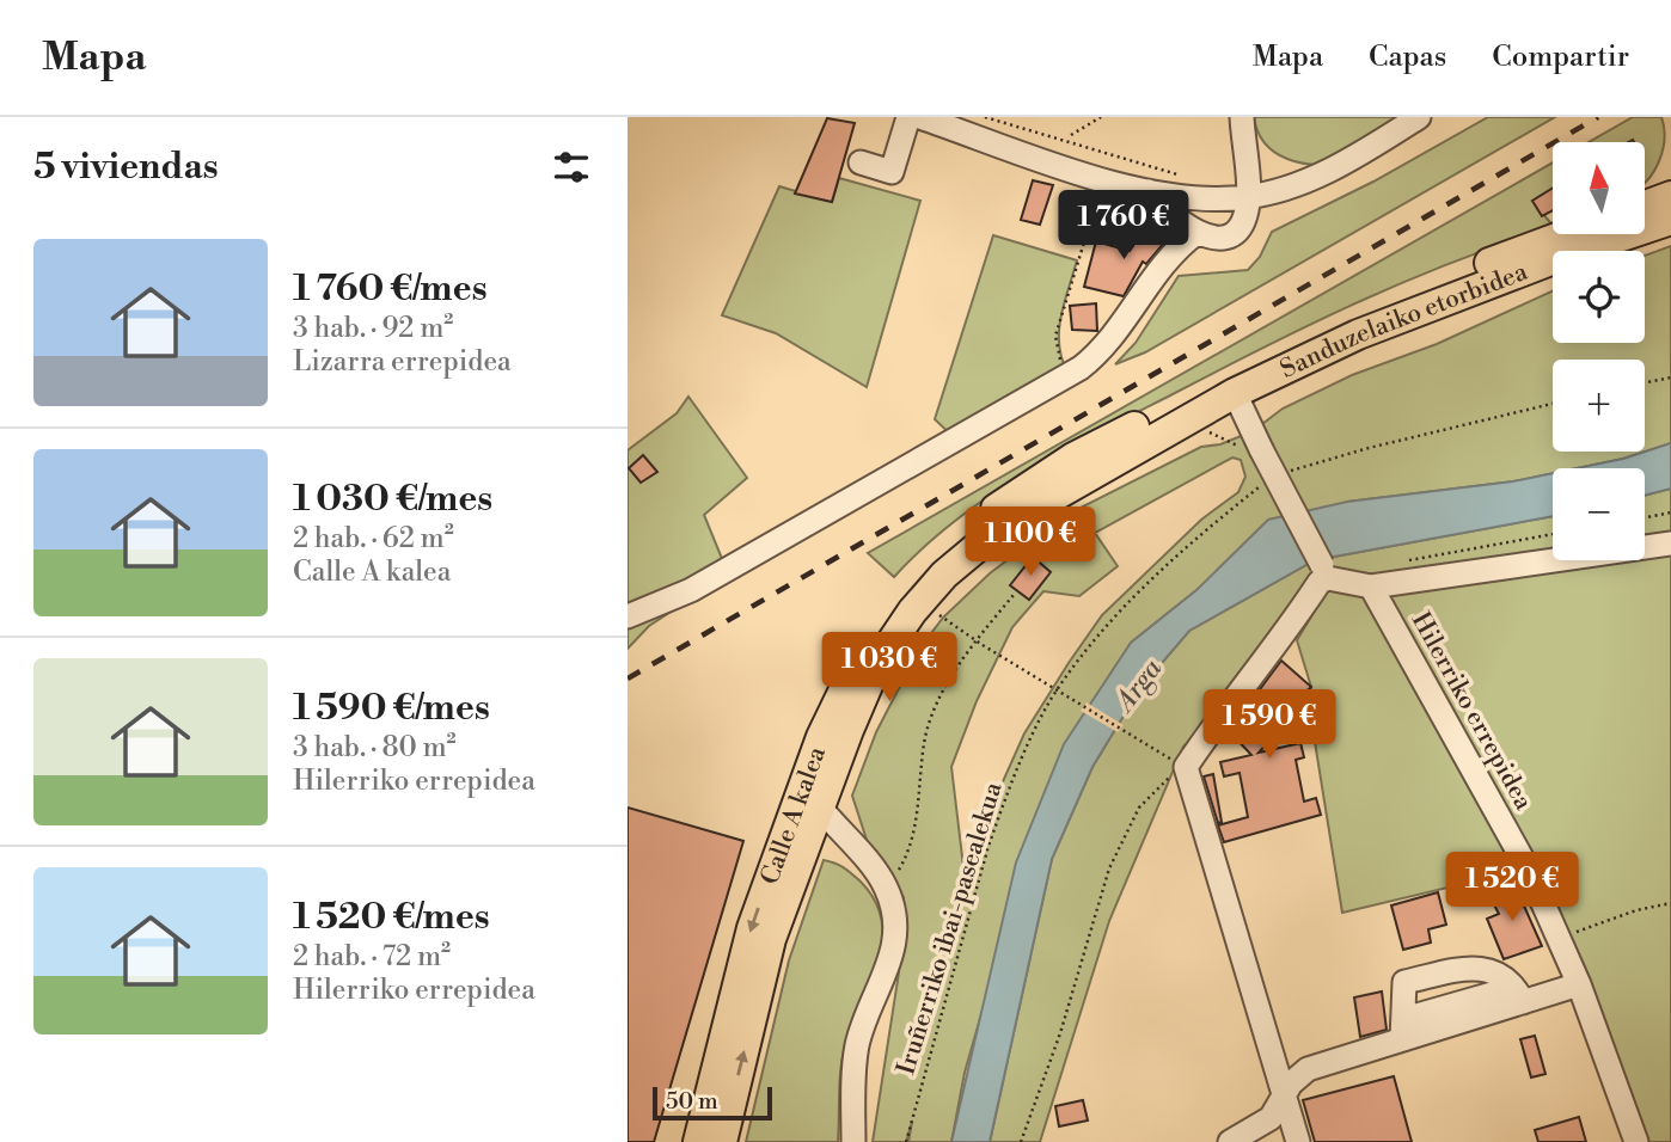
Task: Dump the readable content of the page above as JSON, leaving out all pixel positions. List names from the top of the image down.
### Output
{
  "streets": {
    "main road": ["Sanduzelaiko etorbidea", "Calle A kalea"],
    "street": ["Hilerriko errepidea"],
    "path": ["Iruñerriko ibai-pasealekua"]
  },
  "crossings": [
    ["Sanduzelaiko etorbidea", "Calle A kalea"]
  ],
  "water": ["Arga"],
  "scale_bar": "50 m",
  "north": "top",
  "page": {
    "header": "Mapa",
    "nav": ["Mapa", "Capas", "Compartir"],
    "heading": "5 viviendas",
    "map_buttons": ["+", "−"],
    "price": [
      "1 760 €",
      "1 100 €",
      "1 030 €",
      "1 590 €",
      "1 520 €"
    ],
    "list": [
      {
        "name": "1 760 €/mes",
        "note": "3 hab. · 92 m² · Lizarra errepidea"
      },
      {
        "name": "1 030 €/mes",
        "note": "2 hab. · 62 m² · Calle A kalea"
      },
      {
        "name": "1 590 €/mes",
        "note": "3 hab. · 80 m² · Hilerriko errepidea"
      },
      {
        "name": "1 520 €/mes",
        "note": "2 hab. · 72 m² · Hilerriko errepidea"
      }
    ],
    "scale": "50 m"
  }
}
